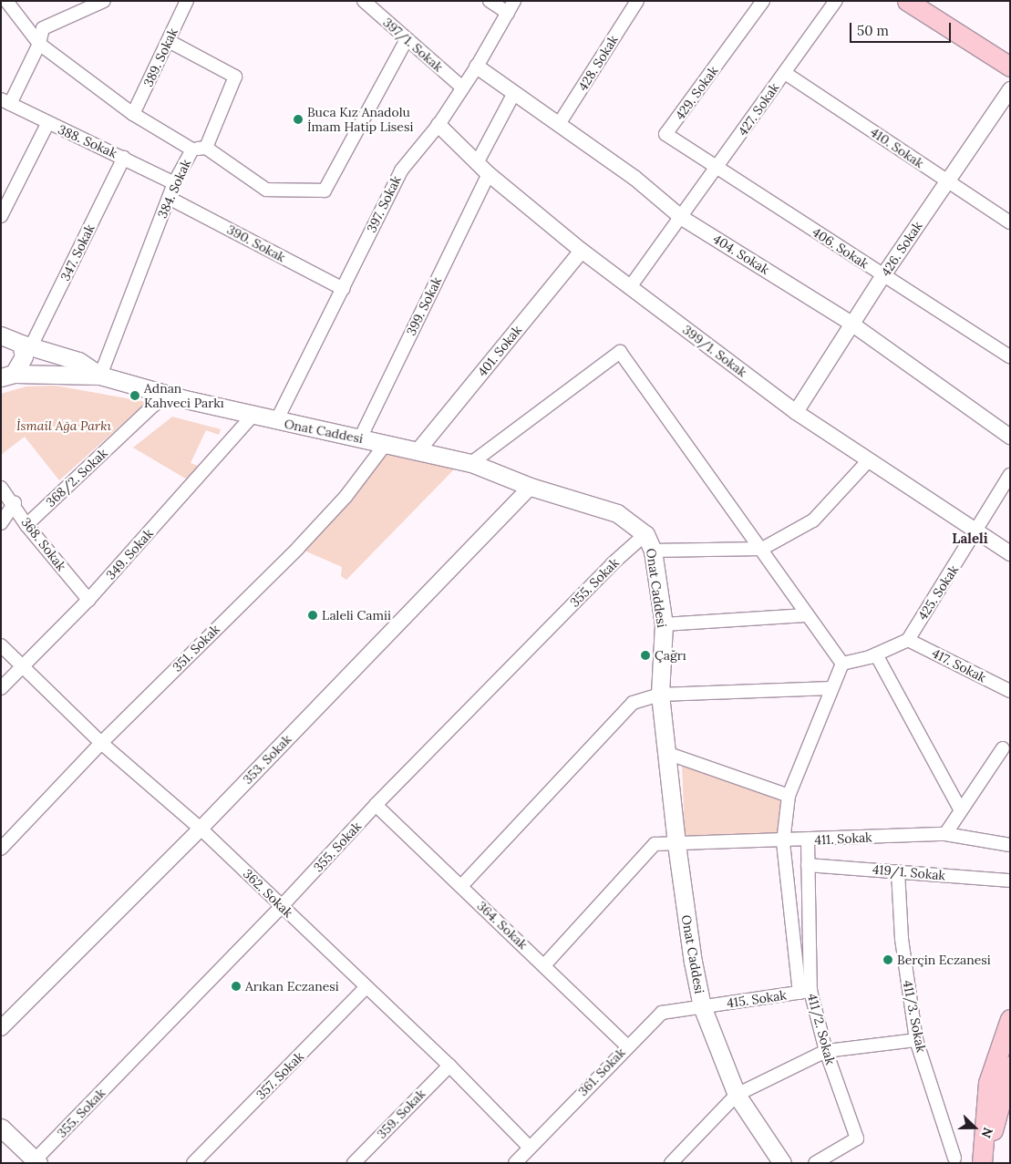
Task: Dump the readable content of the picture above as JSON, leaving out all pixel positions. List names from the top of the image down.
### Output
{
  "streets": {
    "main road": ["Onat Caddesi"],
    "street": [
      "397/1. Sokak",
      "389. Sokak",
      "428. Sokak",
      "429. Sokak",
      "427. Sokak",
      "388. Sokak",
      "410. Sokak",
      "384. Sokak",
      "397. Sokak",
      "390. Sokak",
      "406. Sokak",
      "426. Sokak",
      "347. Sokak",
      "404. Sokak",
      "399. Sokak",
      "401. Sokak",
      "399/1. Sokak",
      "368/2. Sokak",
      "368. Sokak",
      "349. Sokak",
      "355. Sokak",
      "425. Sokak",
      "351. Sokak",
      "417. Sokak",
      "353. Sokak",
      "411. Sokak",
      "419/1. Sokak",
      "362. Sokak",
      "364. Sokak",
      "415. Sokak",
      "411/3. Sokak",
      "411/2. Sokak",
      "361. Sokak",
      "357. Sokak",
      "359. Sokak"
    ]
  },
  "crossings": [
    ["397/1. Sokak", "397. Sokak"],
    ["389. Sokak", "384. Sokak"],
    ["428. Sokak", "404. Sokak"],
    ["429. Sokak", "427. Sokak"],
    ["429. Sokak", "406. Sokak"],
    ["427. Sokak", "410. Sokak"],
    ["427. Sokak", "406. Sokak"],
    ["427. Sokak", "404. Sokak"],
    ["427. Sokak", "399/1. Sokak"],
    ["388. Sokak", "384. Sokak"],
    ["388. Sokak", "347. Sokak"],
    ["410. Sokak", "426. Sokak"],
    ["384. Sokak", "390. Sokak"],
    ["384. Sokak", "Onat Caddesi"],
    ["397. Sokak", "390. Sokak"],
    ["397. Sokak", "404. Sokak"],
    ["397. Sokak", "399/1. Sokak"],
    ["397. Sokak", "Onat Caddesi"],
    ["406. Sokak", "426. Sokak"],
    ["426. Sokak", "404. Sokak"],
    ["426. Sokak", "399/1. Sokak"],
    ["347. Sokak", "Onat Caddesi"],
    ["399. Sokak", "399/1. Sokak"],
    ["399. Sokak", "Onat Caddesi"],
    ["401. Sokak", "399/1. Sokak"],
    ["401. Sokak", "Onat Caddesi"],
    ["399/1. Sokak", "425. Sokak"],
    ["Onat Caddesi", "368/2. Sokak"],
    ["Onat Caddesi", "349. Sokak"],
    ["Onat Caddesi", "355. Sokak"],
    ["Onat Caddesi", "351. Sokak"],
    ["Onat Caddesi", "353. Sokak"],
    ["Onat Caddesi", "411. Sokak"],
    ["Onat Caddesi", "415. Sokak"],
    ["Onat Caddesi", "361. Sokak"],
    ["368/2. Sokak", "368. Sokak"],
    ["368. Sokak", "349. Sokak"],
    ["349. Sokak", "362. Sokak"],
    ["355. Sokak", "362. Sokak"],
    ["355. Sokak", "364. Sokak"],
    ["425. Sokak", "417. Sokak"],
    ["351. Sokak", "362. Sokak"],
    ["353. Sokak", "362. Sokak"],
    ["411. Sokak", "364. Sokak"],
    ["411. Sokak", "411/2. Sokak"],
    ["419/1. Sokak", "411/3. Sokak"],
    ["419/1. Sokak", "411/2. Sokak"],
    ["362. Sokak", "361. Sokak"],
    ["362. Sokak", "357. Sokak"],
    ["362. Sokak", "359. Sokak"],
    ["364. Sokak", "361. Sokak"],
    ["415. Sokak", "411/2. Sokak"],
    ["415. Sokak", "361. Sokak"]
  ],
  "districts": ["Laleli"],
  "parks": ["İsmail Ağa Parkı"],
  "places": [
    "Buca Kız Anadolu İmam Hatip Lisesi",
    "Adnan Kahveci Parkı",
    "Laleli Camii",
    "Çağrı",
    "Berçin Eczanesi",
    "Arıkan Eczanesi"
  ],
  "scale_bar": "50 m",
  "north": "right"
}
